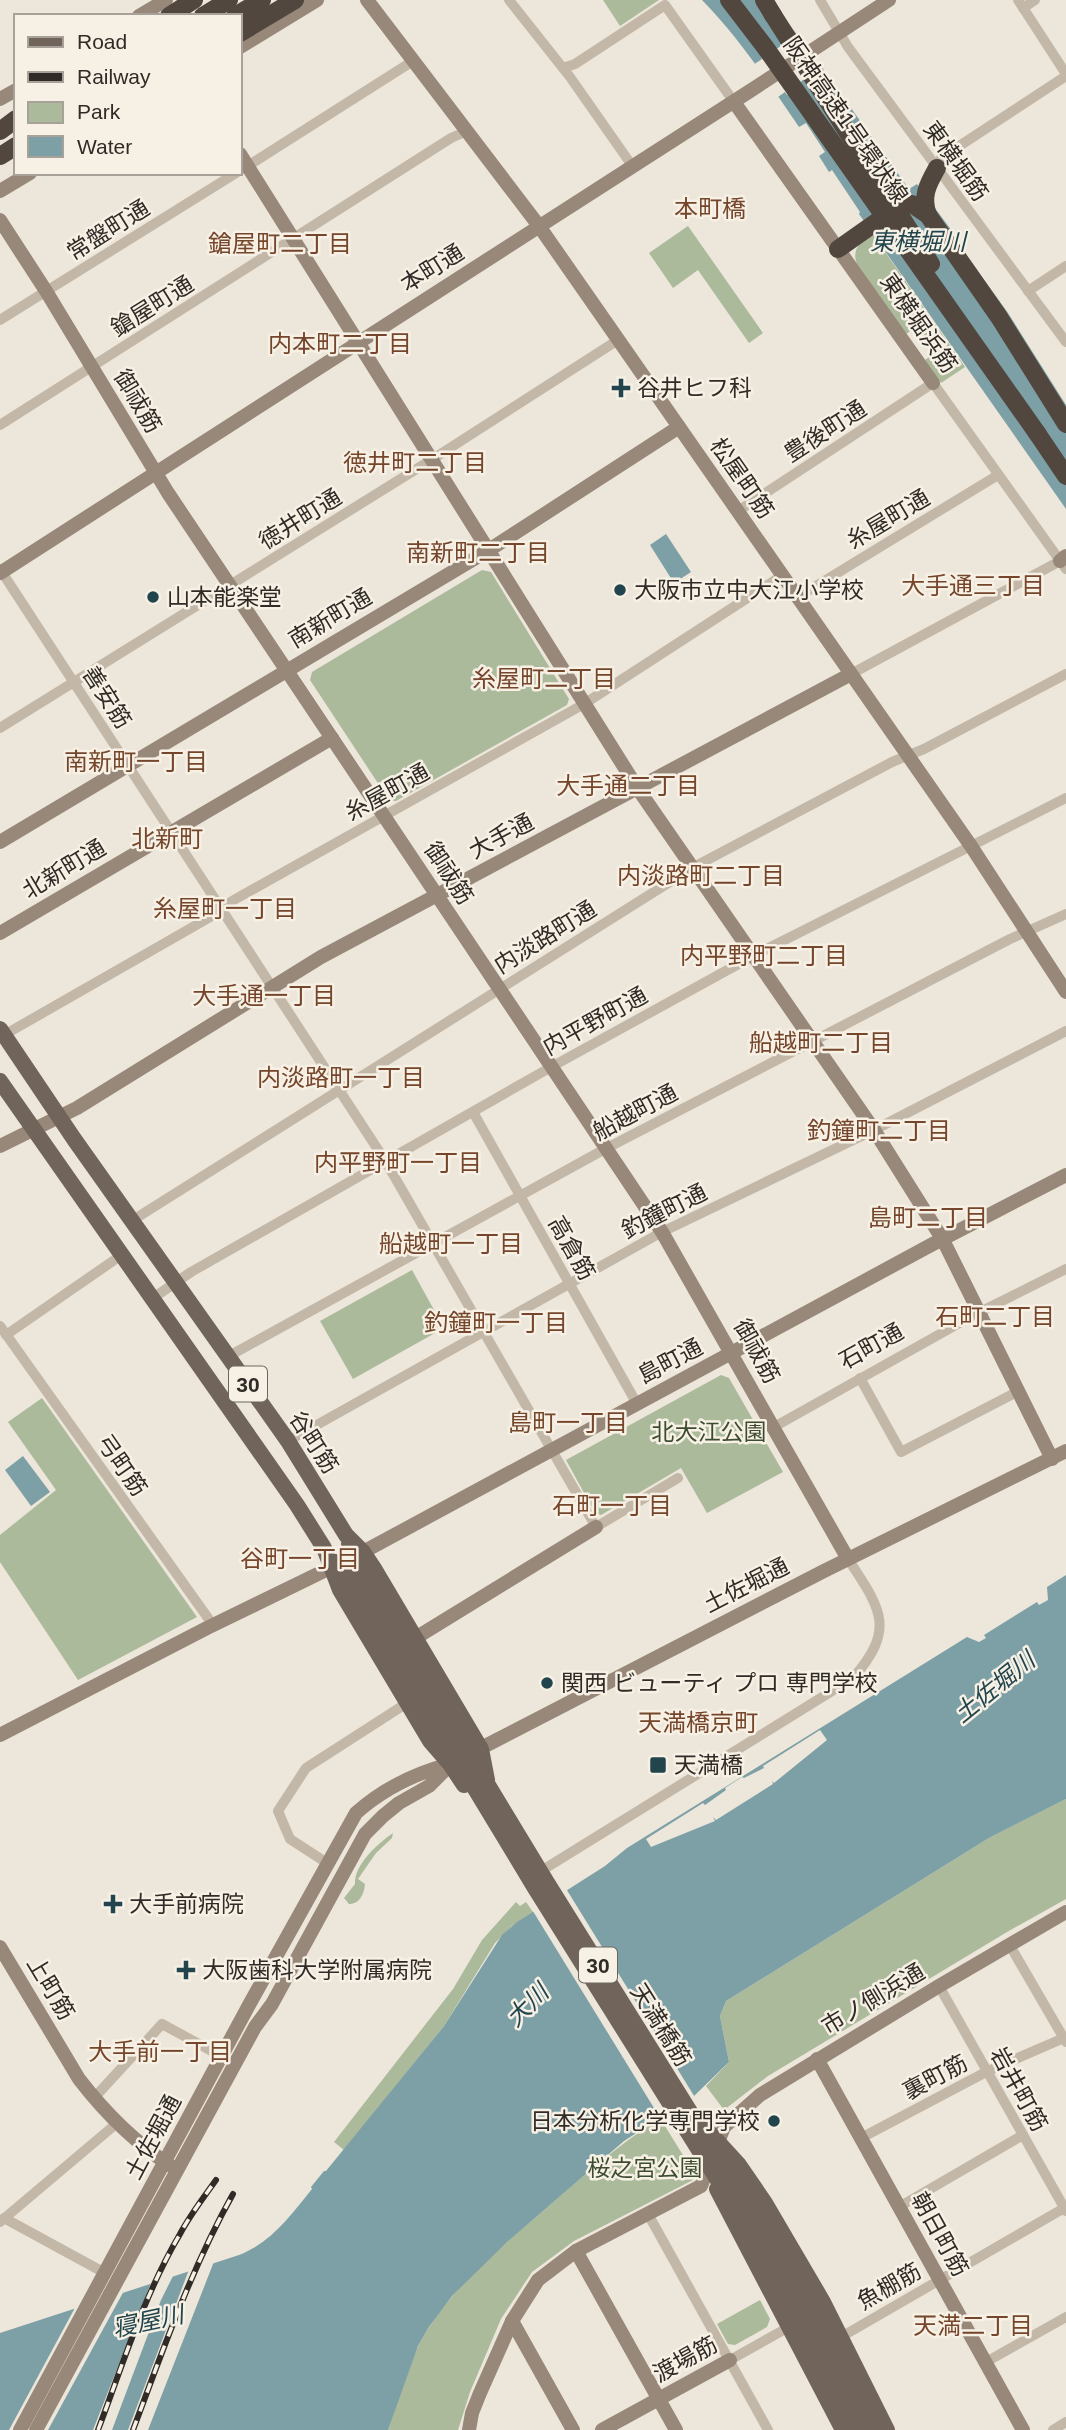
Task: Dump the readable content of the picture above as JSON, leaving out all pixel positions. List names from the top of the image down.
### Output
{
  "streets": {
    "highway": ["阪神高速1号環状線"],
    "main road": ["30", "谷町筋", "天満橋筋"],
    "street": [
      "東横堀筋",
      "常盤町通",
      "本町通",
      "鎗屋町通",
      "東横堀浜筋",
      "御祓筋",
      "豊後町通",
      "松屋町筋",
      "徳井町通",
      "糸屋町通",
      "南新町通",
      "善安筋",
      "大手通",
      "北新町通",
      "内淡路町通",
      "内平野町通",
      "船越町通",
      "釣鐘町通",
      "高倉筋",
      "石町通",
      "島町通",
      "弓町筋",
      "土佐堀通",
      "上町筋",
      "市ノ側浜通",
      "裏町筋",
      "岩井町筋",
      "朝日町筋",
      "魚棚筋",
      "渡場筋"
    ]
  },
  "crossings": [
    ["東横堀筋", "本町通"],
    ["常盤町通", "御祓筋"],
    ["常盤町通", "松屋町筋"],
    ["本町通", "東横堀浜筋"],
    ["本町通", "御祓筋"],
    ["本町通", "松屋町筋"],
    ["本町通", "善安筋"],
    ["鎗屋町通", "御祓筋"],
    ["鎗屋町通", "松屋町筋"],
    ["東横堀浜筋", "豊後町通"],
    ["東横堀浜筋", "糸屋町通"],
    ["東横堀浜筋", "大手通"],
    ["御祓筋", "徳井町通"],
    ["御祓筋", "糸屋町通"],
    ["御祓筋", "南新町通"],
    ["御祓筋", "大手通"],
    ["御祓筋", "北新町通"],
    ["御祓筋", "内淡路町通"],
    ["御祓筋", "内平野町通"],
    ["御祓筋", "船越町通"],
    ["御祓筋", "釣鐘町通"],
    ["御祓筋", "石町通"],
    ["御祓筋", "島町通"],
    ["御祓筋", "土佐堀通"],
    ["豊後町通", "松屋町筋"],
    ["松屋町筋", "徳井町通"],
    ["松屋町筋", "糸屋町通"],
    ["松屋町筋", "南新町通"],
    ["松屋町筋", "大手通"],
    ["松屋町筋", "内淡路町通"],
    ["松屋町筋", "内平野町通"],
    ["松屋町筋", "船越町通"],
    ["徳井町通", "善安筋"],
    ["糸屋町通", "善安筋"],
    ["糸屋町通", "谷町筋"],
    ["南新町通", "善安筋"],
    ["善安筋", "大手通"],
    ["善安筋", "北新町通"],
    ["善安筋", "内淡路町通"],
    ["善安筋", "内平野町通"],
    ["善安筋", "船越町通"],
    ["善安筋", "釣鐘町通"],
    ["善安筋", "島町通"],
    ["大手通", "30"],
    ["大手通", "谷町筋"],
    ["内淡路町通", "谷町筋"],
    ["内平野町通", "高倉筋"],
    ["内平野町通", "30"],
    ["内平野町通", "谷町筋"],
    ["船越町通", "高倉筋"],
    ["船越町通", "谷町筋"],
    ["釣鐘町通", "高倉筋"],
    ["釣鐘町通", "谷町筋"],
    ["高倉筋", "島町通"],
    ["島町通", "30"],
    ["島町通", "弓町筋"],
    ["島町通", "天満橋筋"],
    ["30", "土佐堀通"],
    ["30", "天満橋筋"],
    ["谷町筋", "天満橋筋"],
    ["土佐堀通", "上町筋"],
    ["土佐堀通", "天満橋筋"],
    ["市ノ側浜通", "天満橋筋"],
    ["市ノ側浜通", "岩井町筋"],
    ["市ノ側浜通", "朝日町筋"],
    ["天満橋筋", "魚棚筋"],
    ["天満橋筋", "渡場筋"],
    ["裏町筋", "岩井町筋"],
    ["裏町筋", "朝日町筋"],
    ["岩井町筋", "魚棚筋"],
    ["朝日町筋", "魚棚筋"]
  ],
  "districts": [
    "本町橋",
    "鎗屋町二丁目",
    "内本町二丁目",
    "徳井町二丁目",
    "南新町二丁目",
    "大手通三丁目",
    "糸屋町二丁目",
    "南新町一丁目",
    "大手通二丁目",
    "北新町",
    "内淡路町二丁目",
    "糸屋町一丁目",
    "内平野町二丁目",
    "大手通一丁目",
    "船越町二丁目",
    "内淡路町一丁目",
    "釣鐘町二丁目",
    "内平野町一丁目",
    "島町二丁目",
    "船越町一丁目",
    "石町二丁目",
    "釣鐘町一丁目",
    "島町一丁目",
    "石町一丁目",
    "谷町一丁目",
    "天満橋京町",
    "大手前一丁目",
    "天満二丁目"
  ],
  "water": [
    "東横堀川",
    "土佐堀川",
    "大川",
    "寝屋川"
  ],
  "parks": ["北大江公園", "桜之宮公園"],
  "places": {
    "health": ["谷井ヒフ科", "大手前病院", "大阪歯科大学附属病院"],
    "other": [
      "大阪市立中大江小学校",
      "山本能楽堂",
      "関西 ビューティ プロ 専門学校",
      "日本分析化学専門学校"
    ],
    "transit": ["天満橋"]
  },
  "legend": [
    "Road",
    "Railway",
    "Park",
    "Water"
  ]
}
